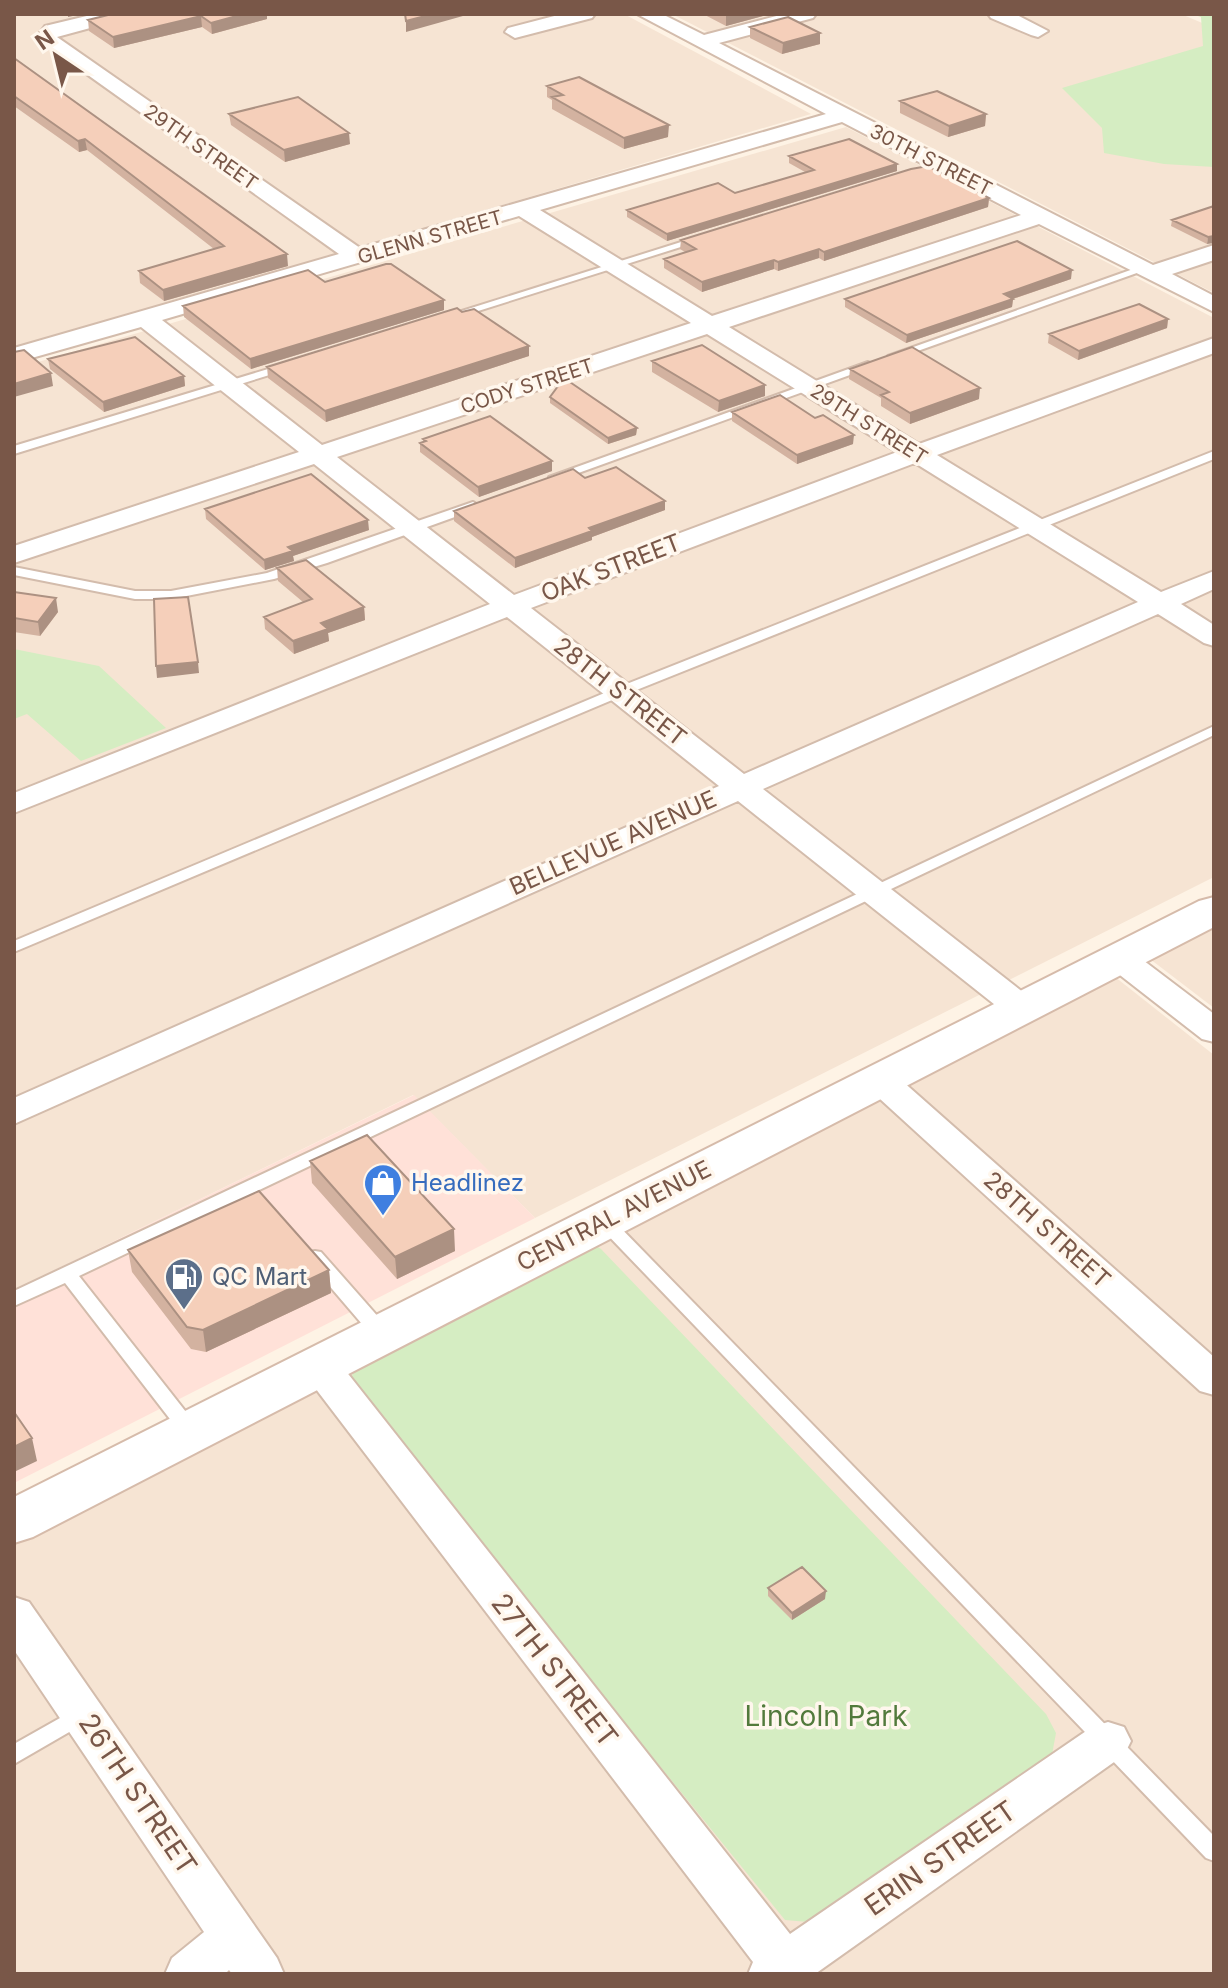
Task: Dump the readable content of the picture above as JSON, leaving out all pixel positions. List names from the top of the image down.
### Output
{
  "streets": {
    "street": [
      "29TH STREET",
      "30TH STREET",
      "GLENN STREET",
      "CODY STREET",
      "OAK STREET",
      "28TH STREET",
      "BELLEVUE AVENUE",
      "CENTRAL AVENUE",
      "27TH STREET",
      "26TH STREET",
      "ERIN STREET"
    ]
  },
  "crossings": [
    ["29TH STREET", "GLENN STREET"],
    ["29TH STREET", "CODY STREET"],
    ["29TH STREET", "OAK STREET"],
    ["29TH STREET", "BELLEVUE AVENUE"],
    ["30TH STREET", "GLENN STREET"],
    ["30TH STREET", "CODY STREET"],
    ["GLENN STREET", "28TH STREET"],
    ["CODY STREET", "28TH STREET"],
    ["OAK STREET", "28TH STREET"],
    ["28TH STREET", "BELLEVUE AVENUE"],
    ["28TH STREET", "CENTRAL AVENUE"],
    ["CENTRAL AVENUE", "27TH STREET"],
    ["27TH STREET", "ERIN STREET"]
  ],
  "parks": ["Lincoln Park"],
  "places": {
    "shop": ["Headlinez"],
    "fuel station": ["QC Mart"]
  },
  "north": "top left"
}
